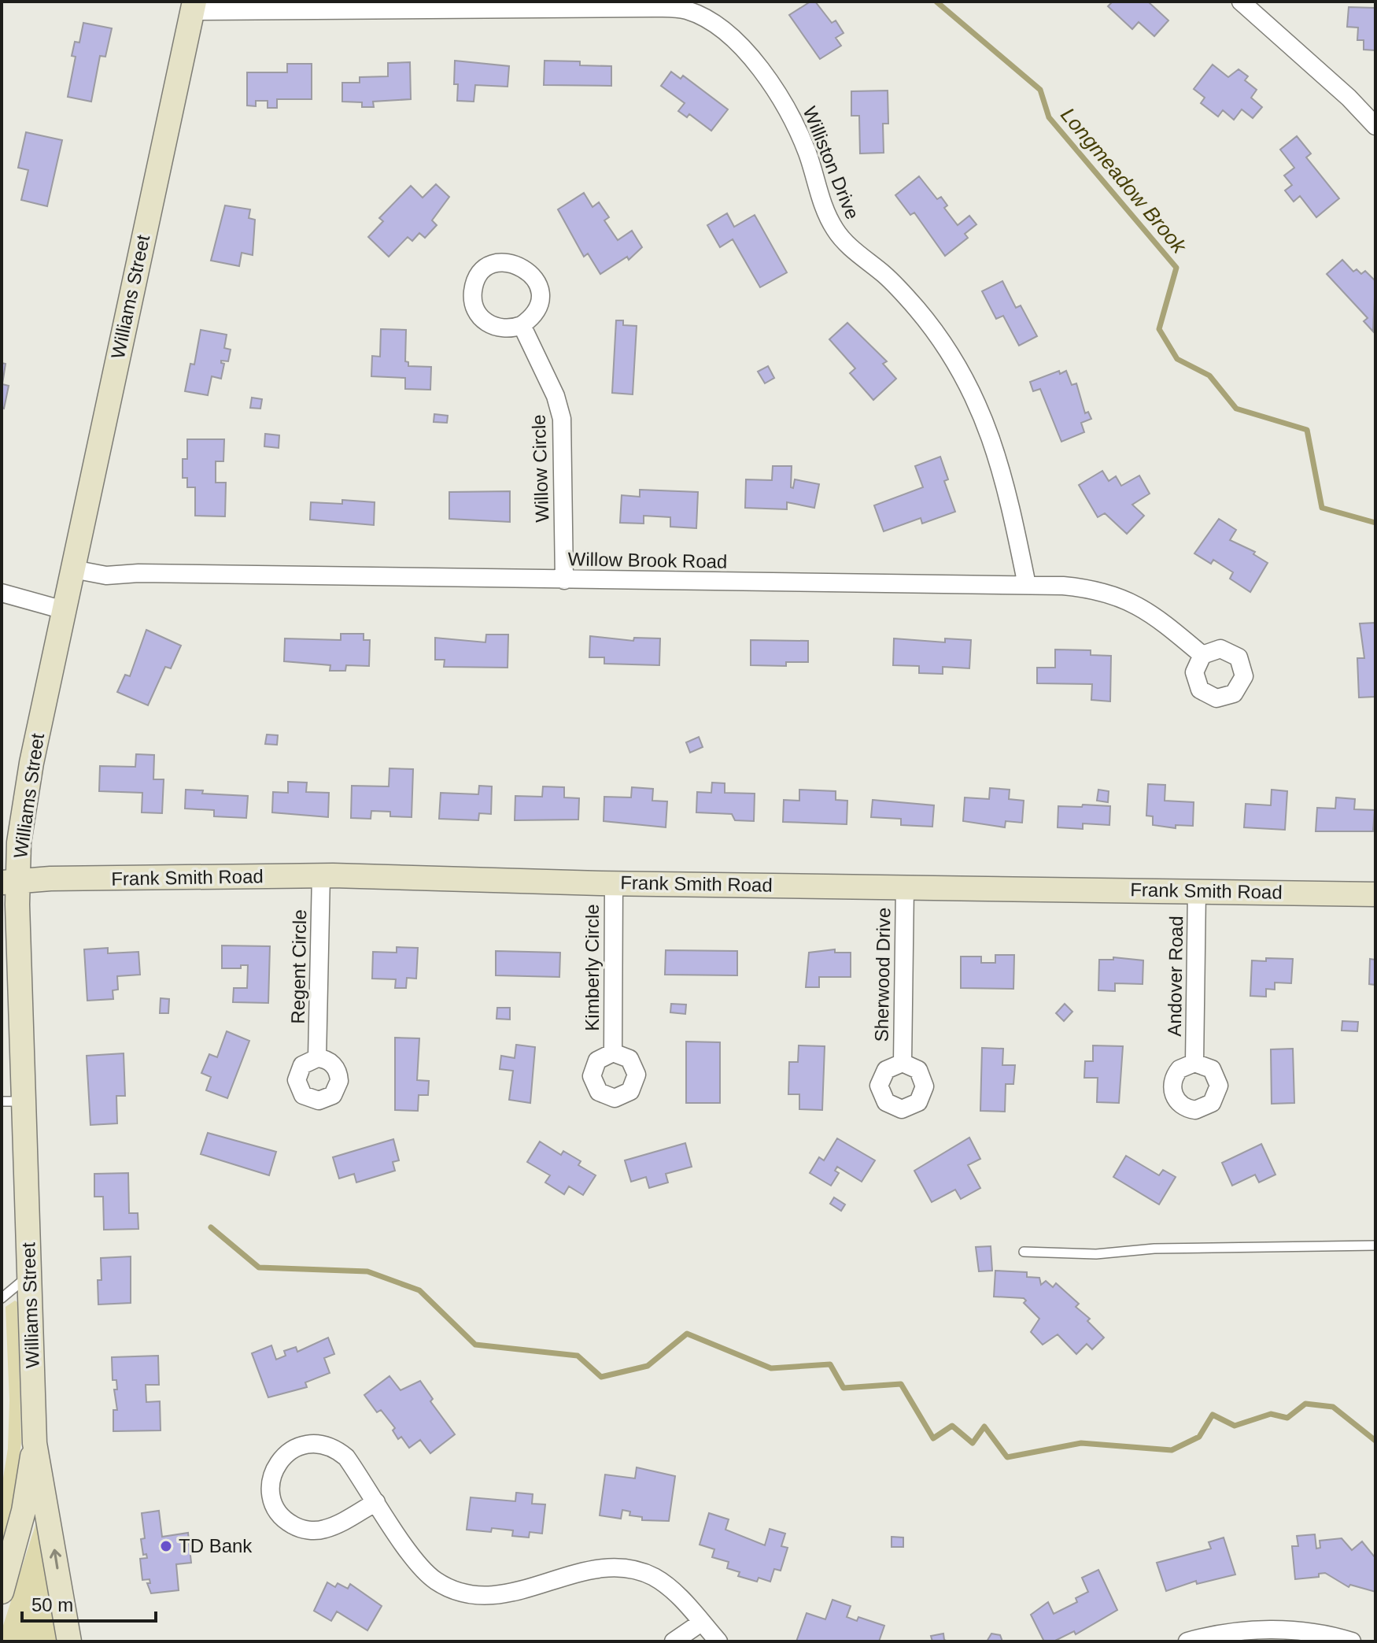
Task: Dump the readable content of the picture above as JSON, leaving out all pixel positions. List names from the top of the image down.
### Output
{
  "streets": {
    "main road": ["Williams Street", "Frank Smith Road"],
    "street": [
      "Williston Drive",
      "Willow Circle",
      "Willow Brook Road",
      "Regent Circle",
      "Kimberly Circle",
      "Sherwood Drive",
      "Andover Road"
    ]
  },
  "crossings": [
    ["Williston Drive", "Williams Street"],
    ["Williston Drive", "Willow Brook Road"],
    ["Williams Street", "Willow Brook Road"],
    ["Williams Street", "Frank Smith Road"],
    ["Willow Circle", "Willow Brook Road"],
    ["Frank Smith Road", "Regent Circle"],
    ["Frank Smith Road", "Kimberly Circle"],
    ["Frank Smith Road", "Sherwood Drive"],
    ["Frank Smith Road", "Andover Road"]
  ],
  "water": ["Longmeadow Brook"],
  "places": ["TD Bank"],
  "scale_bar": "50 m"
}
